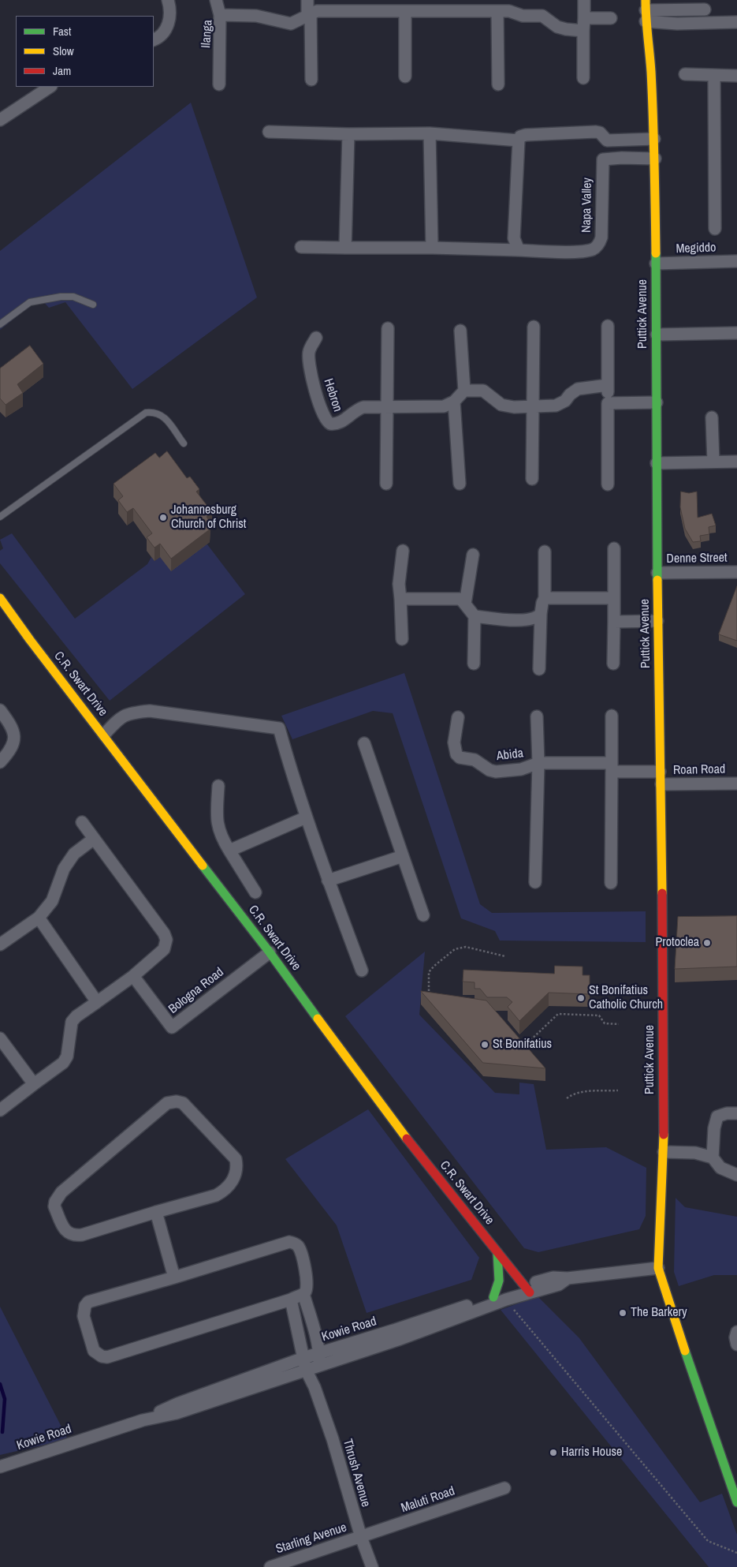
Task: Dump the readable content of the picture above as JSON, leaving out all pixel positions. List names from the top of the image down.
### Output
{
  "streets": {
    "street": [
      "Ilanga",
      "Napa Valley",
      "Megiddo",
      "Puttick Avenue",
      "Hebron",
      "Denne Street",
      "C.R. Swart Drive",
      "Abida",
      "Roan Road",
      "Bologna Road",
      "Kowie Road",
      "Thrush Avenue",
      "Maluti Road",
      "Starling Avenue"
    ]
  },
  "crossings": [
    ["Napa Valley", "Puttick Avenue"],
    ["Megiddo", "Puttick Avenue"],
    ["Puttick Avenue", "Denne Street"],
    ["Puttick Avenue", "Abida"],
    ["Puttick Avenue", "Roan Road"],
    ["Puttick Avenue", "Kowie Road"],
    ["C.R. Swart Drive", "Bologna Road"],
    ["C.R. Swart Drive", "Kowie Road"],
    ["Kowie Road", "Thrush Avenue"],
    ["Thrush Avenue", "Maluti Road"],
    ["Thrush Avenue", "Starling Avenue"],
    ["Maluti Road", "Starling Avenue"]
  ],
  "places": [
    "Johannesburg Church of Christ",
    "Protoclea",
    "St Bonifatius Catholic Church",
    "St Bonifatius",
    "The Barkery",
    "Harris House"
  ],
  "legend": ["Fast", "Slow", "Jam"]
}
